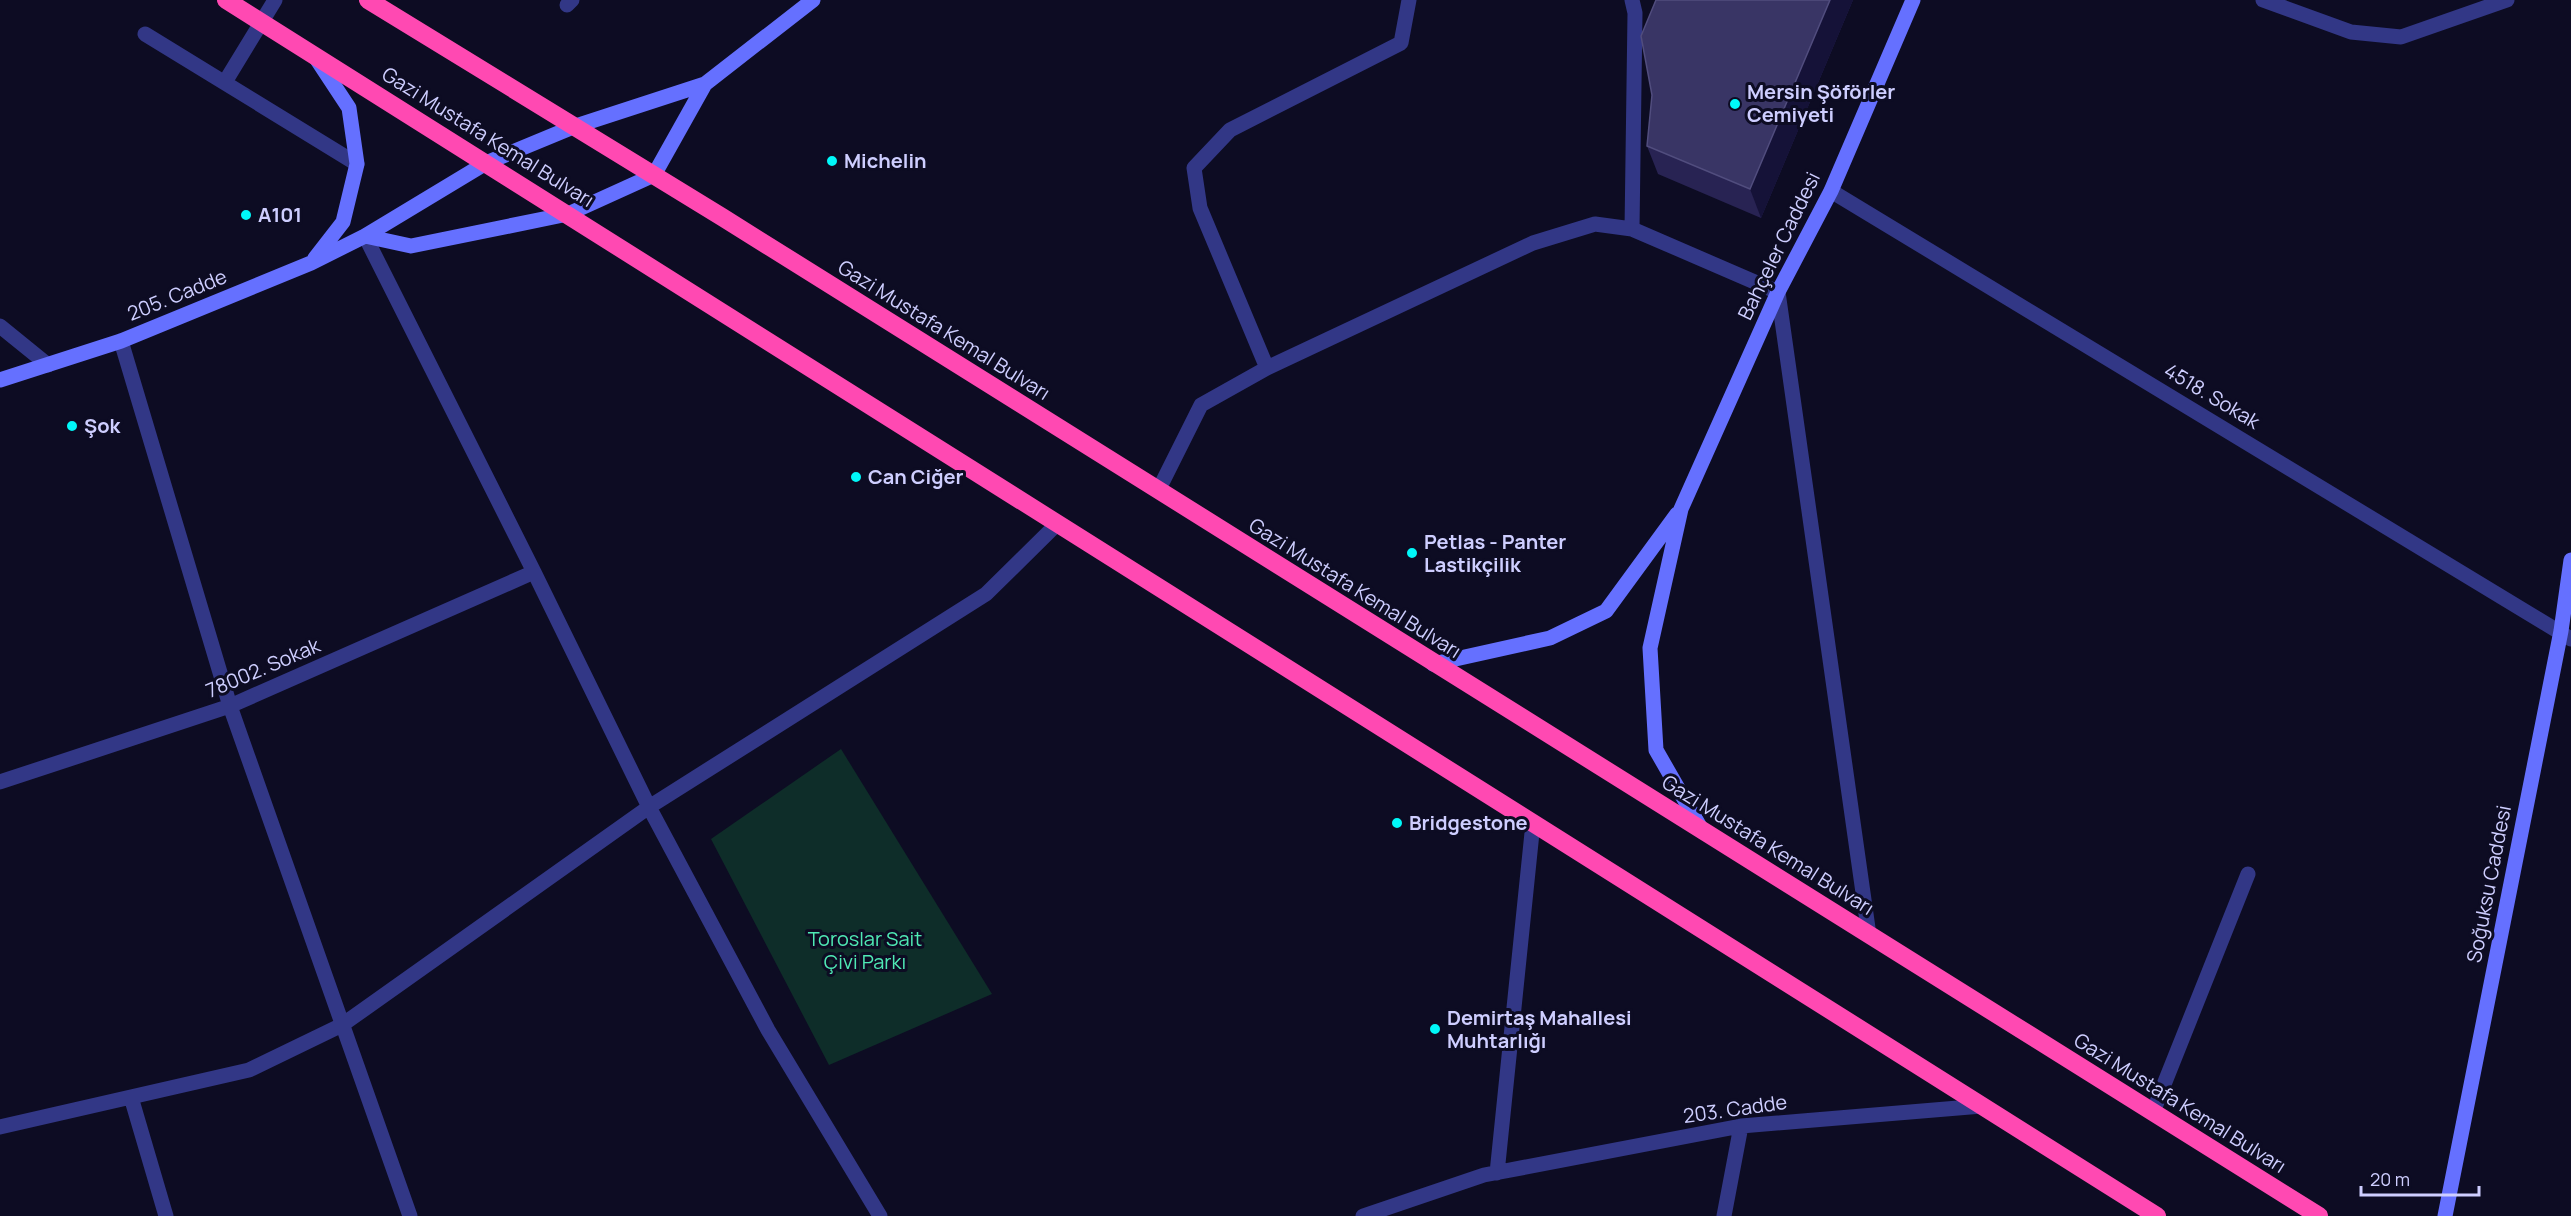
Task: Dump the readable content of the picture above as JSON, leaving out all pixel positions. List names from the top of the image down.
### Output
{
  "streets": {
    "highway": ["Gazi Mustafa Kemal Bulvarı"],
    "street": [
      "Bahçeler Caddesi",
      "205. Cadde",
      "4518. Sokak",
      "78002. Sokak",
      "Soğuksu Caddesi",
      "203. Cadde"
    ]
  },
  "crossings": [
    ["Gazi Mustafa Kemal Bulvarı", "205. Cadde"],
    ["Gazi Mustafa Kemal Bulvarı", "203. Cadde"],
    ["Bahçeler Caddesi", "4518. Sokak"],
    ["4518. Sokak", "Soğuksu Caddesi"]
  ],
  "parks": ["Toroslar Sait Çivi Parkı"],
  "places": [
    "Mersin Şöförler Cemiyeti",
    "Michelin",
    "A101",
    "Şok",
    "Can Ciğer",
    "Petlas - Panter Lastikçilik",
    "Bridgestone",
    "Demirtaş Mahallesi Muhtarlığı"
  ],
  "scale_bar": "20 m"
}
